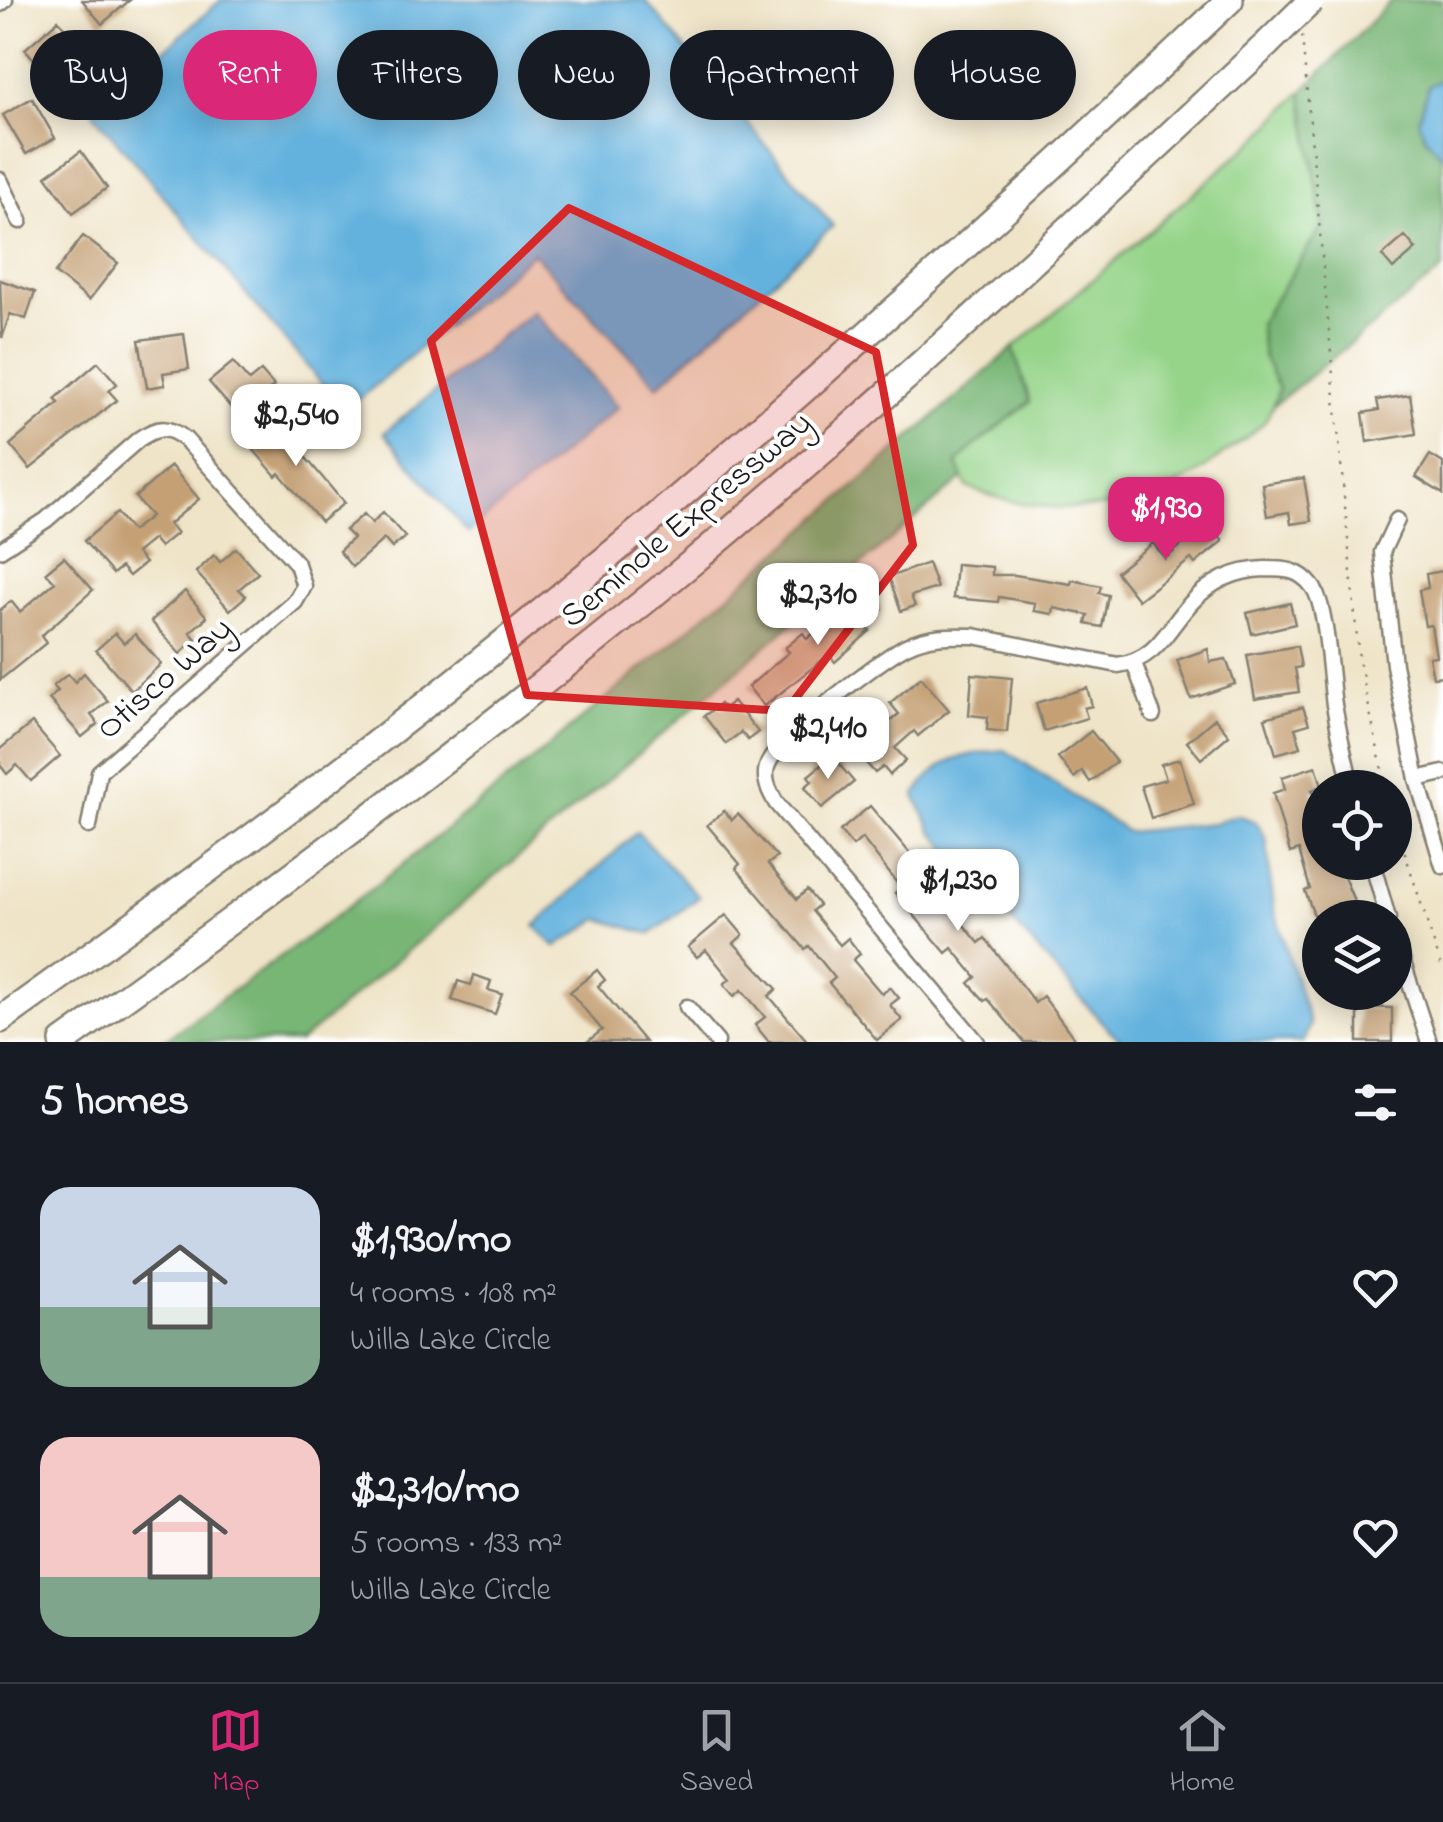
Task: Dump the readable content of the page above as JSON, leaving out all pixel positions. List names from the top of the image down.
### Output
{
  "streets": {
    "highway": ["Seminole Expressway"],
    "street": ["Otisco Way"]
  },
  "page": {
    "chip": [
      "Buy",
      "Rent",
      "Filters",
      "New",
      "Apartment",
      "House"
    ],
    "price": [
      "$2,540",
      "$1,930",
      "$2,310",
      "$2,410",
      "$1,230"
    ],
    "heading": "5 homes",
    "list": [
      {
        "name": "$1,930/mo",
        "note": "4 rooms · 108 m² · Willa Lake Circle"
      },
      {
        "name": "$2,310/mo",
        "note": "5 rooms · 133 m² · Willa Lake Circle"
      }
    ],
    "tabs": ["Map", "Saved", "Home"]
  }
}
